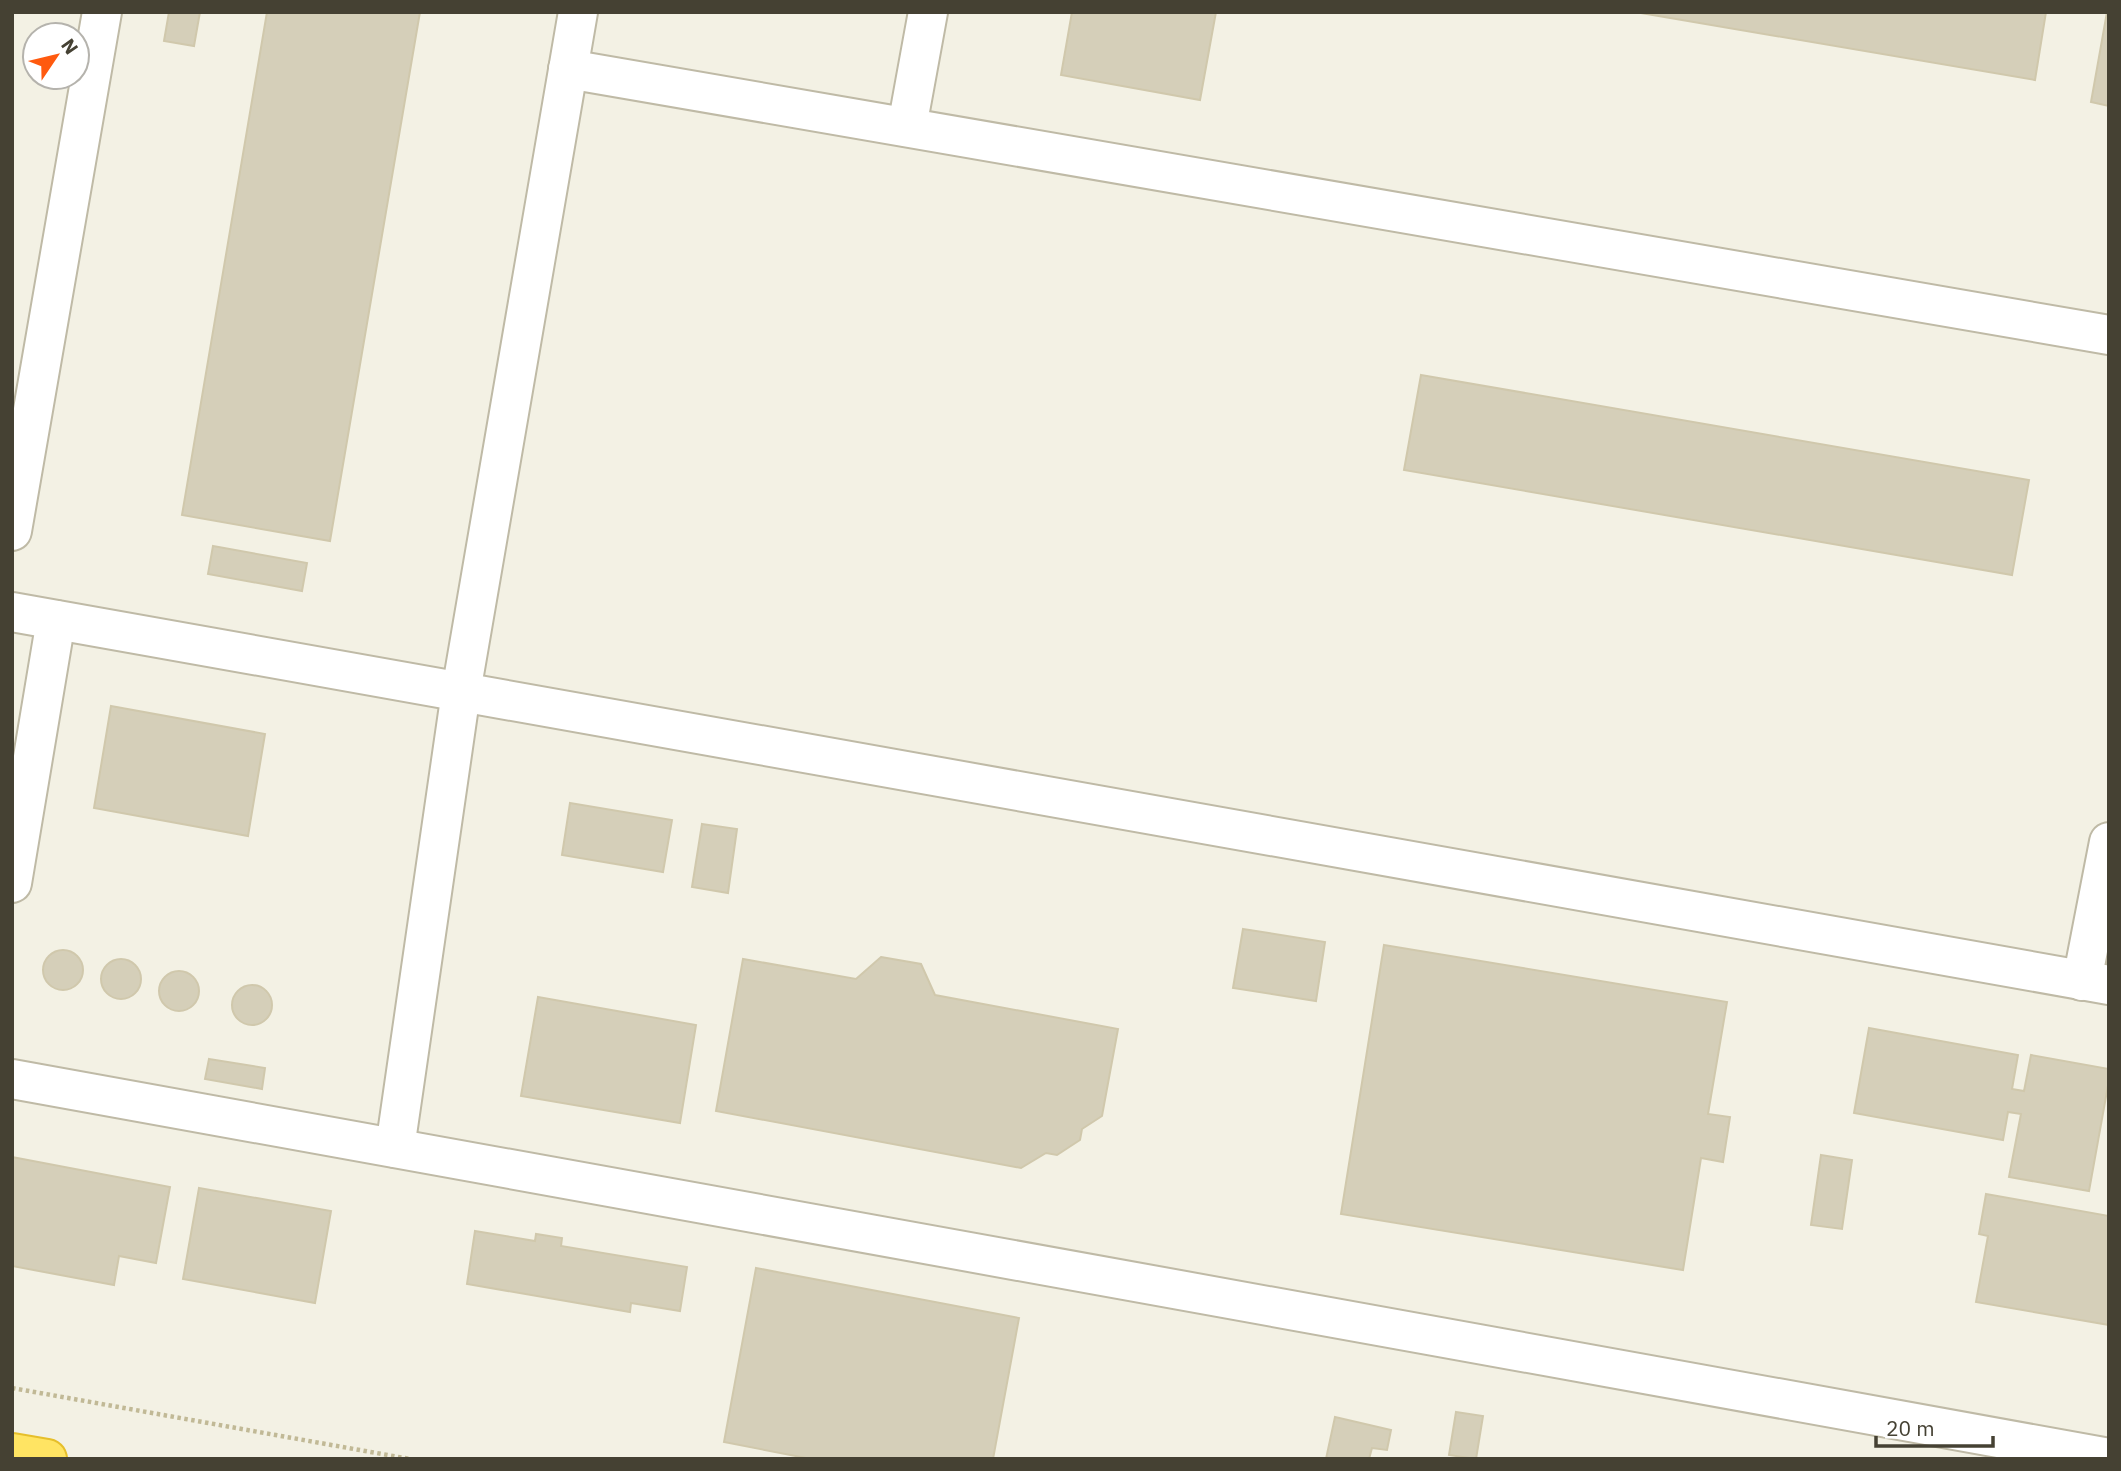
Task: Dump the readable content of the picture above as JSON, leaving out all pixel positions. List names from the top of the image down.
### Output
{
  "scale_bar": "20 m",
  "north": "top right"
}
